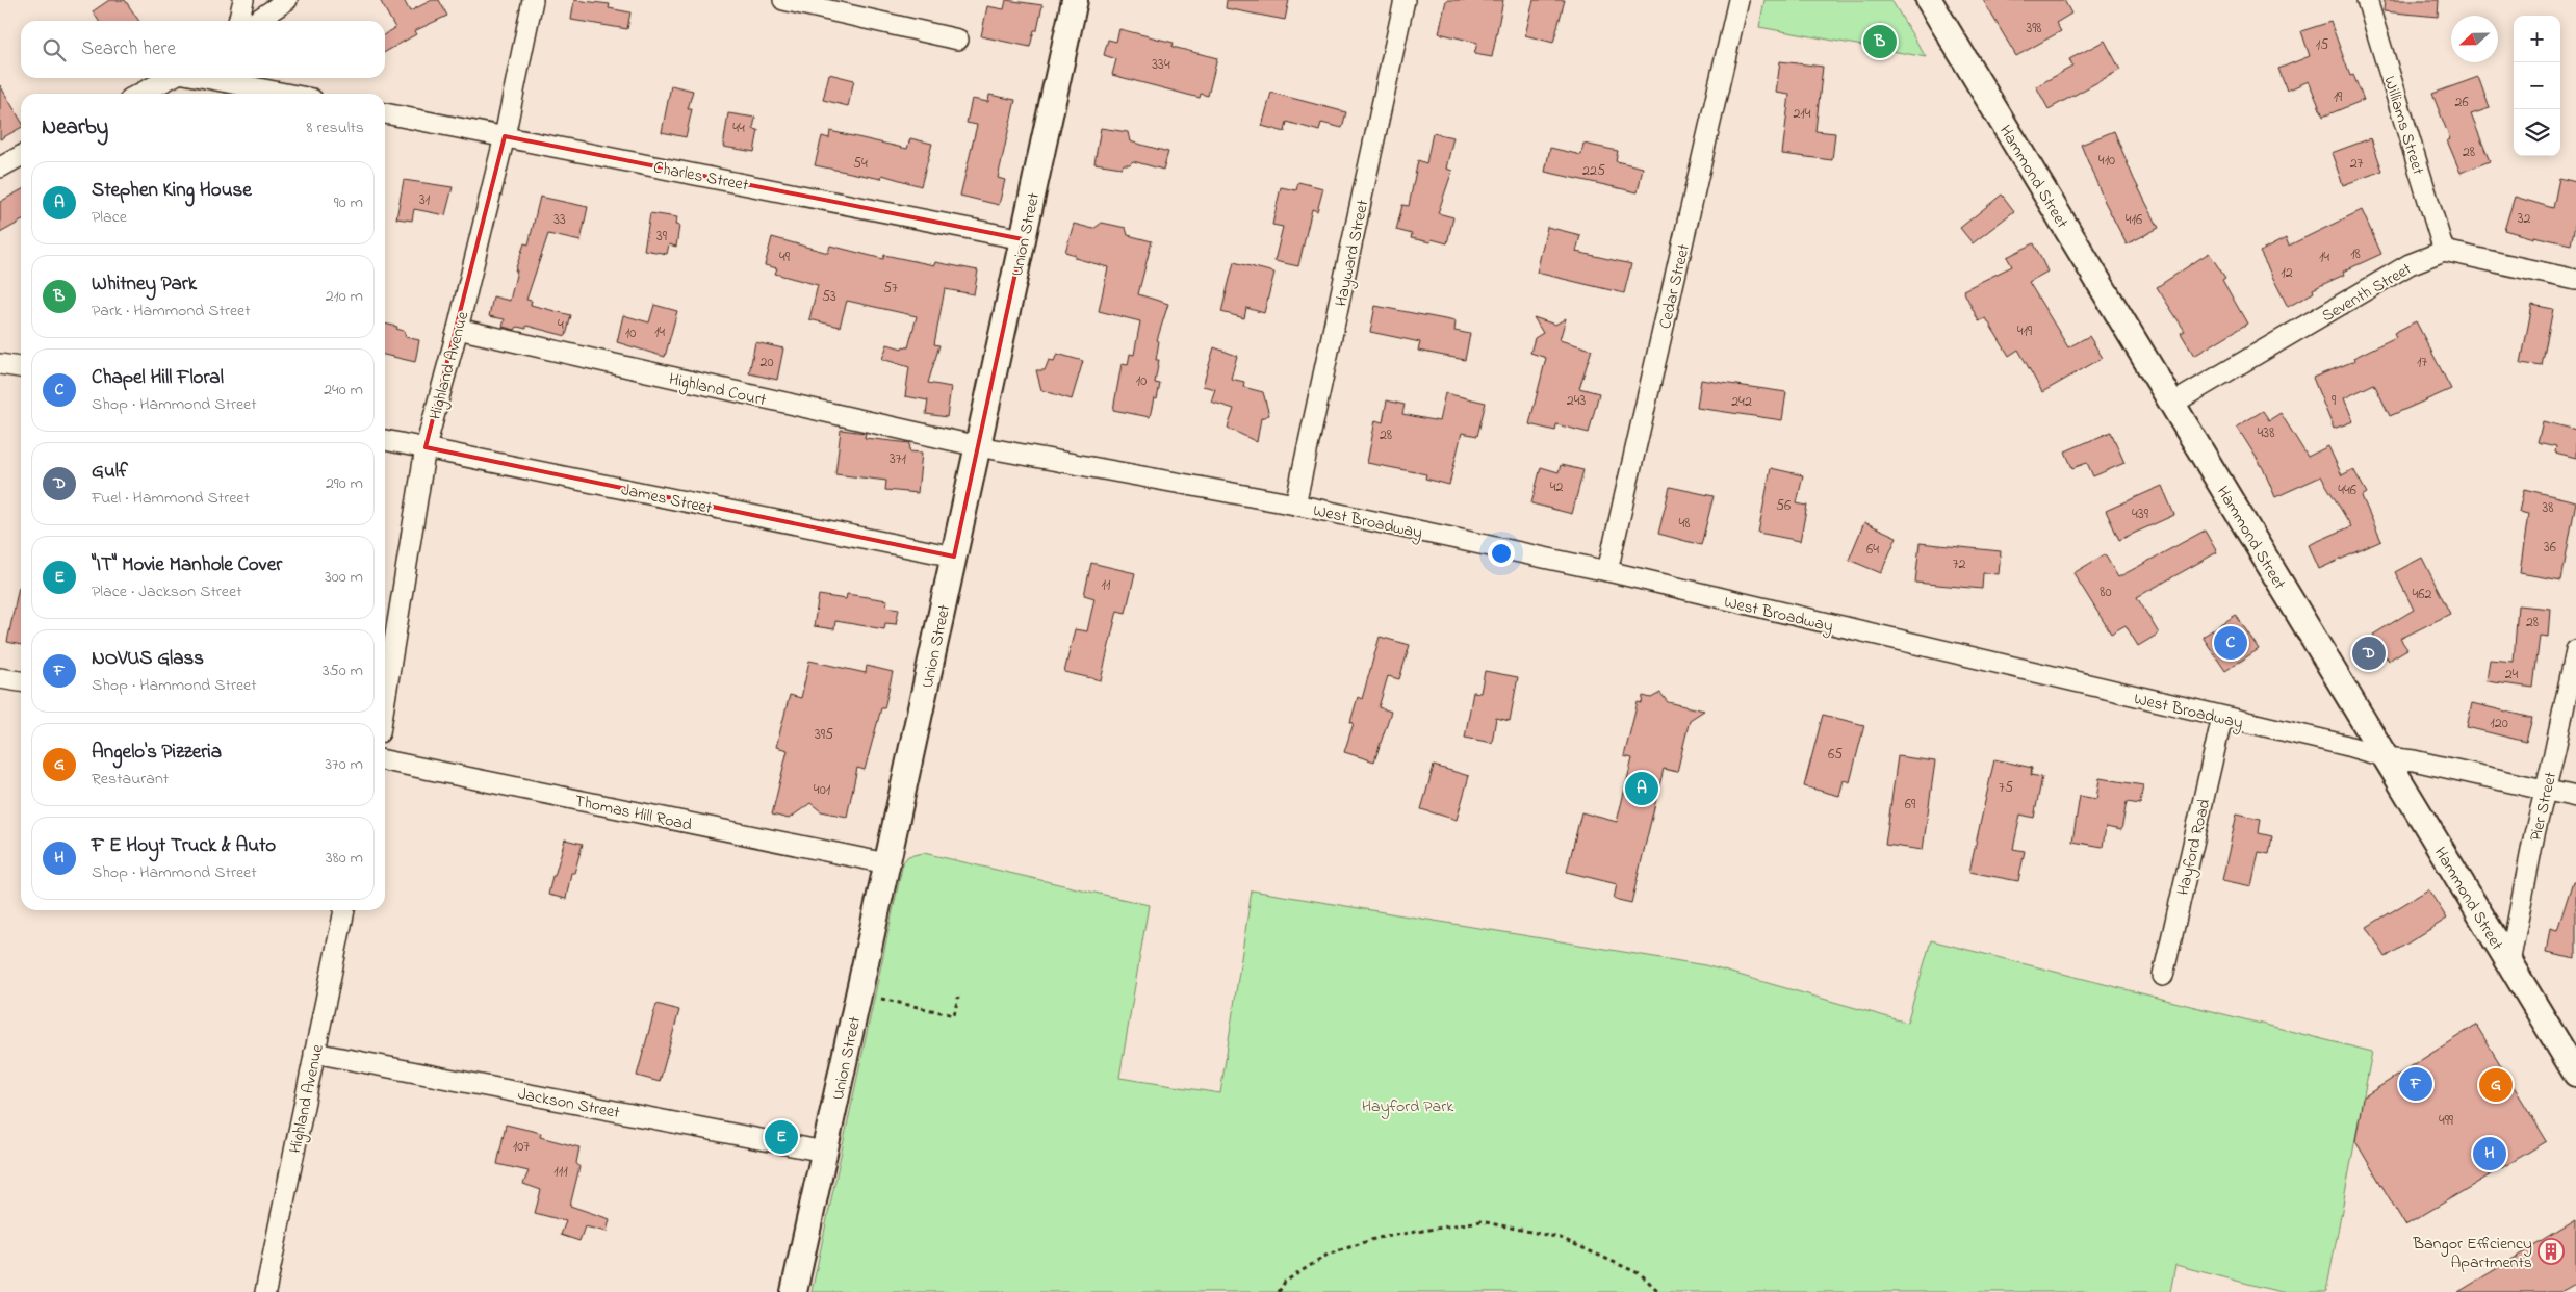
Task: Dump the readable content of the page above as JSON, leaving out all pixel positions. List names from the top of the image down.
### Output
{
  "streets": {
    "main road": ["Hammond Street", "Union Street"],
    "street": [
      "Williams Street",
      "Charles Street",
      "Hayward Street",
      "Cedar Street",
      "Seventh Street",
      "Highland Avenue",
      "Highland Court",
      "James Street",
      "West Broadway",
      "Pier Street",
      "Thomas Hill Road",
      "Hayford Road",
      "Jackson Street"
    ]
  },
  "crossings": [
    ["Williams Street", "Seventh Street"],
    ["Charles Street", "Union Street"],
    ["Charles Street", "Highland Avenue"],
    ["Hammond Street", "Seventh Street"],
    ["Hammond Street", "West Broadway"],
    ["Hammond Street", "Pier Street"],
    ["Union Street", "Highland Court"],
    ["Union Street", "James Street"],
    ["Union Street", "West Broadway"],
    ["Union Street", "Thomas Hill Road"],
    ["Union Street", "Jackson Street"],
    ["Hayward Street", "West Broadway"],
    ["Cedar Street", "West Broadway"],
    ["Highland Avenue", "Highland Court"],
    ["Highland Avenue", "James Street"],
    ["Highland Avenue", "Jackson Street"],
    ["Highland Court", "West Broadway"],
    ["West Broadway", "Pier Street"],
    ["West Broadway", "Hayford Road"]
  ],
  "parks": ["Hayford Park"],
  "places": {
    "building": ["Bangor Efficiency Apartments"]
  },
  "house_numbers": [
    "398",
    "15",
    "334",
    "19",
    "26",
    "214",
    "44",
    "28",
    "410",
    "54",
    "27",
    "225",
    "31",
    "32",
    "33",
    "416",
    "39",
    "18",
    "49",
    "14",
    "12",
    "57",
    "53",
    "4",
    "419",
    "14",
    "10",
    "20",
    "17",
    "10",
    "243",
    "9",
    "242",
    "438",
    "28",
    "371",
    "42",
    "446",
    "56",
    "38",
    "439",
    "48",
    "36",
    "64",
    "72",
    "11",
    "80",
    "462",
    "28",
    "24",
    "120",
    "395",
    "65",
    "75",
    "401",
    "69",
    "499",
    "107",
    "111"
  ],
  "north": "left",
  "page": {
    "map_buttons": ["+", "−"],
    "search": "Search here",
    "pins": [
      "B",
      "C",
      "D",
      "A",
      "F",
      "G",
      "E",
      "H"
    ],
    "heading": ["Nearby", "8 results"],
    "list": [
      {
        "mark": "A",
        "name": "Stephen King House",
        "note": "Place",
        "value": "90 m"
      },
      {
        "mark": "B",
        "name": "Whitney Park",
        "note": "Park · Hammond Street",
        "value": "210 m"
      },
      {
        "mark": "C",
        "name": "Chapel Hill Floral",
        "note": "Shop · Hammond Street",
        "value": "240 m"
      },
      {
        "mark": "D",
        "name": "Gulf",
        "note": "Fuel · Hammond Street",
        "value": "290 m"
      },
      {
        "mark": "E",
        "name": "\"IT\" Movie Manhole Cover",
        "note": "Place · Jackson Street",
        "value": "300 m"
      },
      {
        "mark": "F",
        "name": "NOVUS Glass",
        "note": "Shop · Hammond Street",
        "value": "350 m"
      },
      {
        "mark": "G",
        "name": "Angelo's Pizzeria",
        "note": "Restaurant",
        "value": "370 m"
      },
      {
        "mark": "H",
        "name": "F E Hoyt Truck & Auto",
        "note": "Shop · Hammond Street",
        "value": "380 m"
      }
    ]
  }
}
